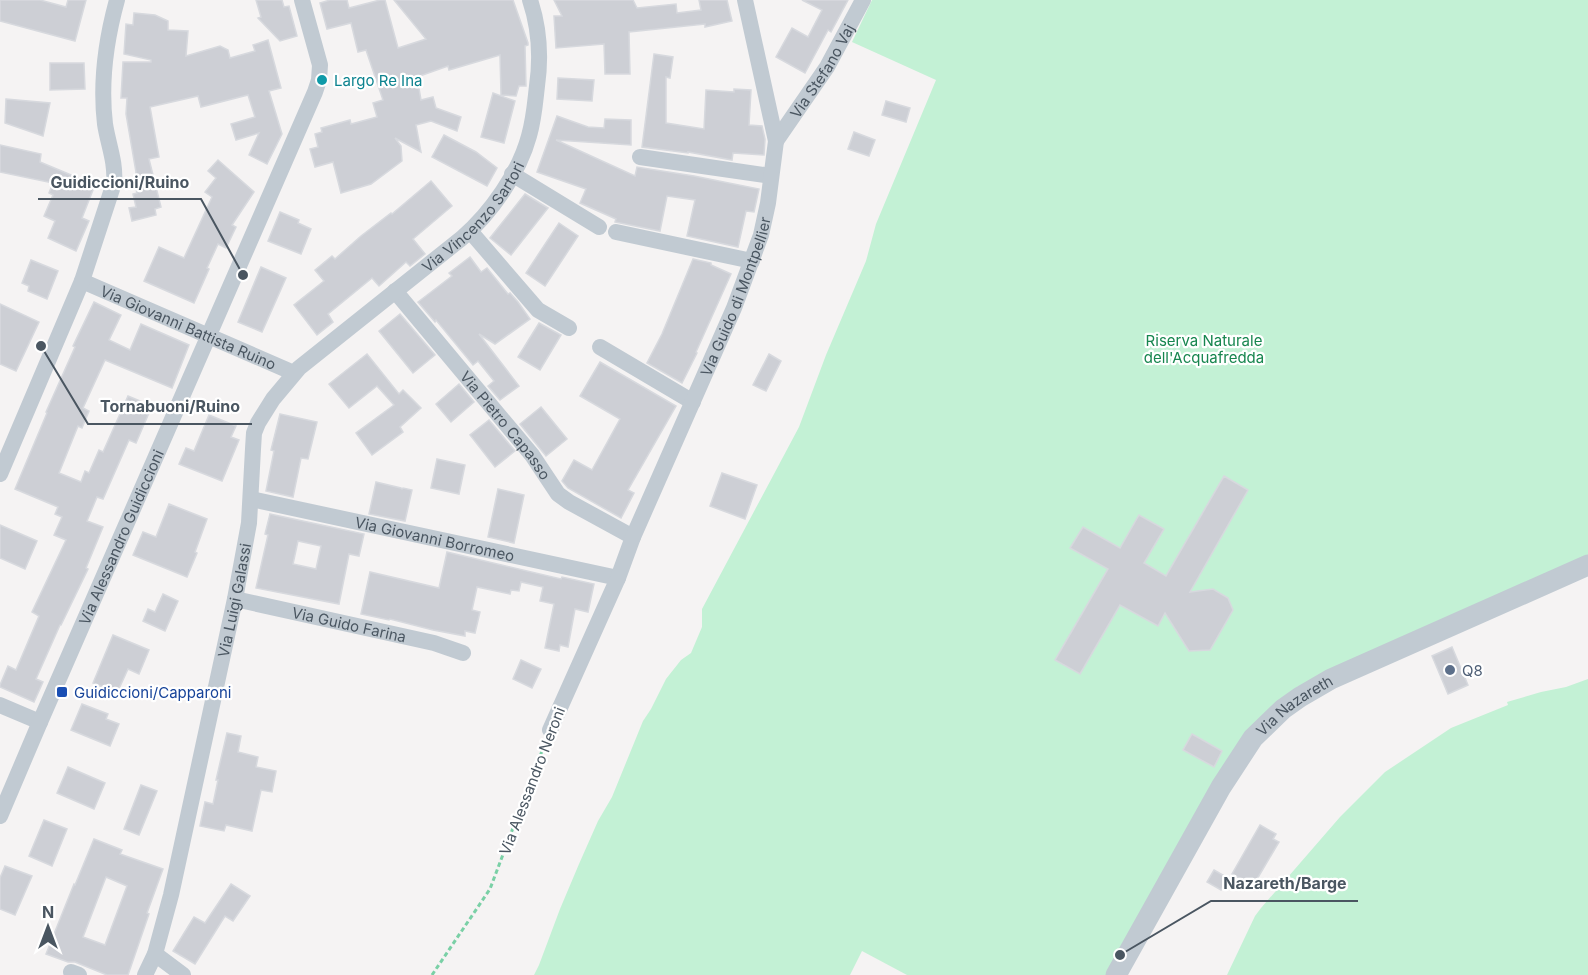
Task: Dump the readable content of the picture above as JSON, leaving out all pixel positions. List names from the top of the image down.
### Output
{
  "streets": {
    "street": [
      "Via Stefano Vaj",
      "Via Vincenzo Sartori",
      "Via Guido di Montpellier",
      "Via Giovanni Battista Ruino",
      "Via Pietro Capasso",
      "Via Alessandro Guidiccioni",
      "Via Giovanni Borromeo",
      "Via Luigi Galassi",
      "Via Guido Farina",
      "Via Nazareth",
      "Via Alessandro Neroni"
    ]
  },
  "crossings": [
    ["Via Stefano Vaj", "Via Guido di Montpellier"],
    ["Via Vincenzo Sartori", "Via Giovanni Battista Ruino"],
    ["Via Vincenzo Sartori", "Via Pietro Capasso"],
    ["Via Vincenzo Sartori", "Via Luigi Galassi"],
    ["Via Guido di Montpellier", "Via Pietro Capasso"],
    ["Via Guido di Montpellier", "Via Giovanni Borromeo"],
    ["Via Guido di Montpellier", "Via Alessandro Neroni"],
    ["Via Giovanni Battista Ruino", "Via Alessandro Guidiccioni"],
    ["Via Giovanni Battista Ruino", "Via Luigi Galassi"],
    ["Via Giovanni Borromeo", "Via Luigi Galassi"],
    ["Via Giovanni Borromeo", "Via Alessandro Neroni"],
    ["Via Luigi Galassi", "Via Guido Farina"]
  ],
  "parks": ["Riserva Naturale dell'Acquafredda"],
  "places": {
    "other": [
      "Largo Re Ina",
      "Guidiccioni/Ruino",
      "Tornabuoni/Ruino",
      "Q8",
      "Nazareth/Barge"
    ],
    "transit": ["Guidiccioni/Capparoni"]
  },
  "north": "top"
}
